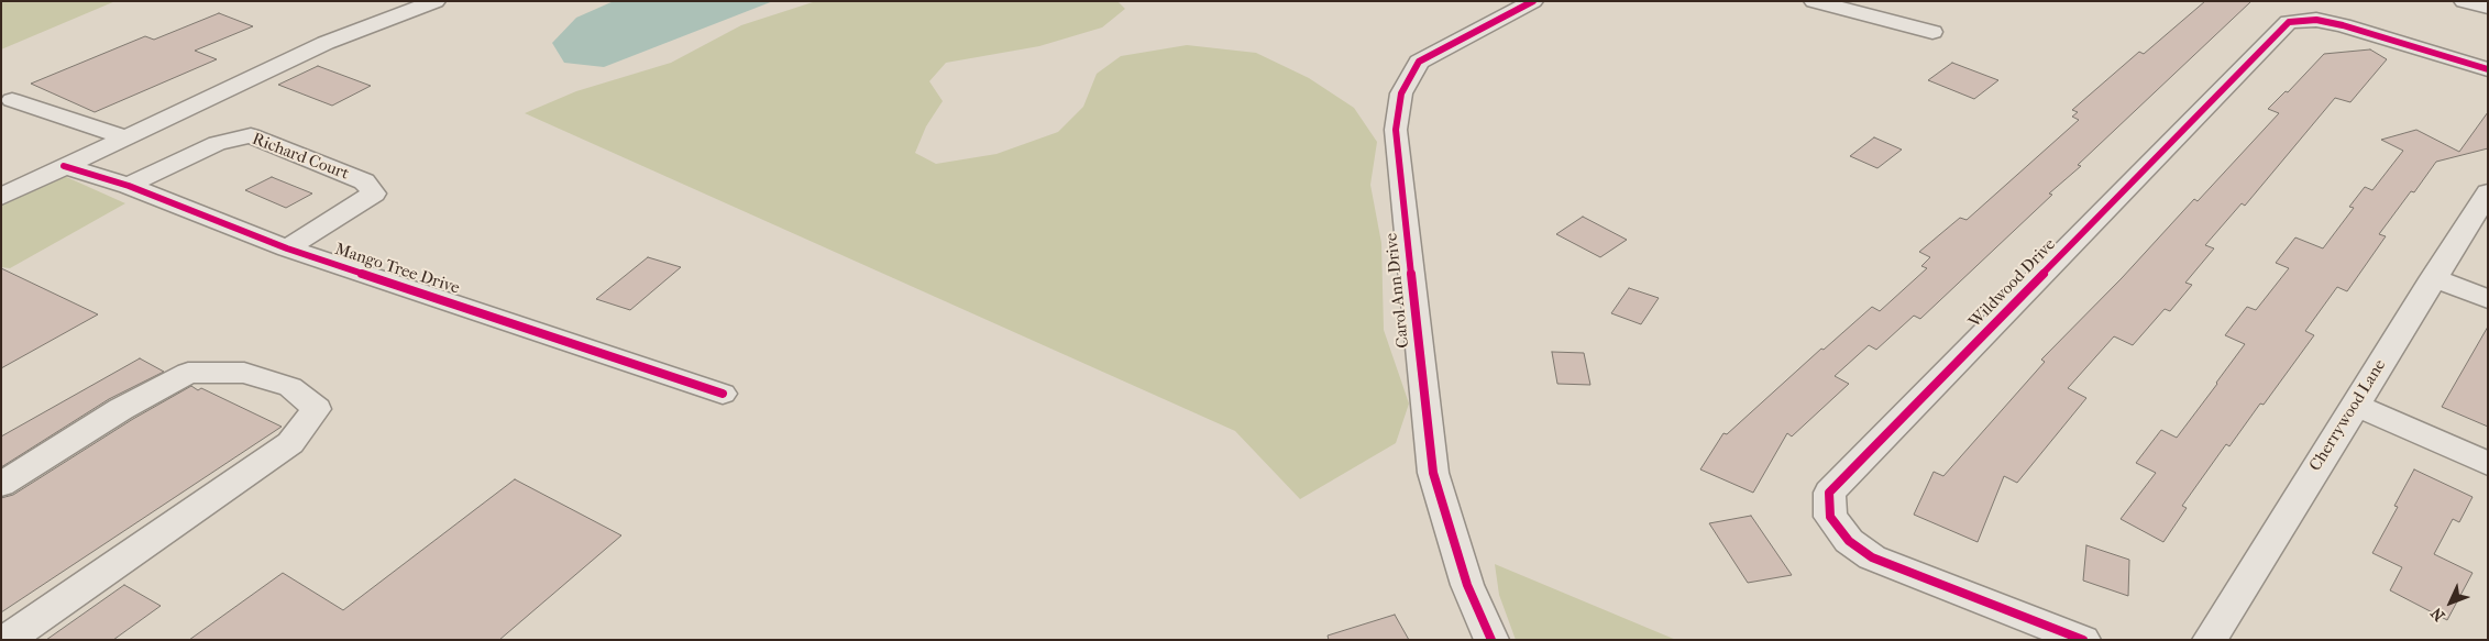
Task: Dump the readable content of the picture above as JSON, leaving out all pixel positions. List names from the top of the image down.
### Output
{
  "streets": {
    "street": [
      "Richard Court",
      "Mango Tree Drive",
      "Wildwood Drive",
      "Carol Ann Drive",
      "Cherrywood Lane"
    ]
  },
  "crossings": [
    ["Richard Court", "Mango Tree Drive"]
  ],
  "north": "bottom left"
}
